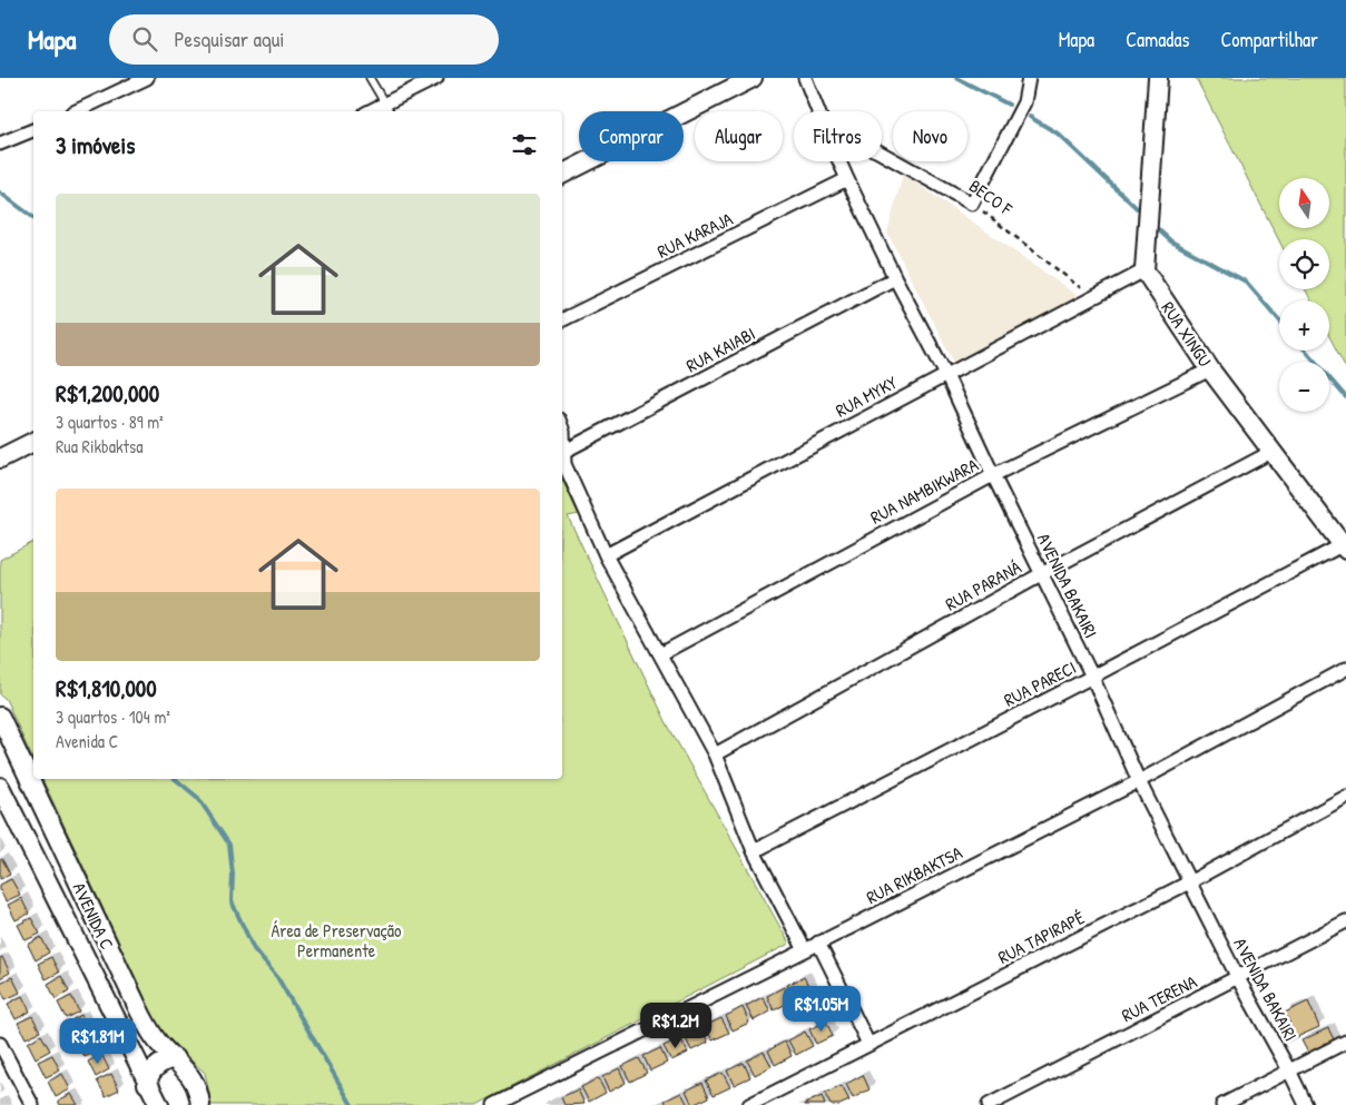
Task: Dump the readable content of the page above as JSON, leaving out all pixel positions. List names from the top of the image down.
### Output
{
  "streets": {
    "street": [
      "BECO F",
      "RUA KARAJA",
      "RUA XINGU",
      "RUA KAIABI",
      "RUA MYKY",
      "RUA NAMBIKWARA",
      "RUA PARANÁ",
      "AVENIDA BAKAIRI",
      "RUA PARECI",
      "RUA RIKBAKTSA",
      "AVENIDA C",
      "RUA TAPIRAPÉ",
      "RUA TERENA"
    ]
  },
  "crossings": [
    ["BECO F", "RUA MYKY"],
    ["RUA KARAJA", "AVENIDA BAKAIRI"],
    ["RUA XINGU", "RUA MYKY"],
    ["RUA XINGU", "RUA NAMBIKWARA"],
    ["RUA XINGU", "RUA PARANÁ"],
    ["RUA XINGU", "RUA PARECI"],
    ["RUA KAIABI", "AVENIDA BAKAIRI"],
    ["RUA MYKY", "AVENIDA BAKAIRI"],
    ["RUA NAMBIKWARA", "AVENIDA BAKAIRI"],
    ["RUA PARANÁ", "AVENIDA BAKAIRI"],
    ["AVENIDA BAKAIRI", "RUA PARECI"],
    ["AVENIDA BAKAIRI", "RUA RIKBAKTSA"],
    ["AVENIDA BAKAIRI", "RUA TAPIRAPÉ"],
    ["AVENIDA BAKAIRI", "RUA TERENA"]
  ],
  "parks": ["Área de Preservação Permanente"],
  "north": "top",
  "page": {
    "header": "Mapa",
    "search": "Pesquisar aqui",
    "nav": ["Mapa", "Camadas", "Compartilhar"],
    "chip": [
      "Comprar",
      "Alugar",
      "Filtros",
      "Novo"
    ],
    "heading": "3 imóveis",
    "map_buttons": ["+", "−"],
    "list": [
      {
        "name": "R$1,200,000",
        "note": "3 quartos · 89 m² · Rua Rikbaktsa"
      },
      {
        "name": "R$1,810,000",
        "note": "3 quartos · 104 m² · Avenida C"
      }
    ],
    "price": ["R$1.05M", "R$1.2M", "R$1.81M"]
  }
}
